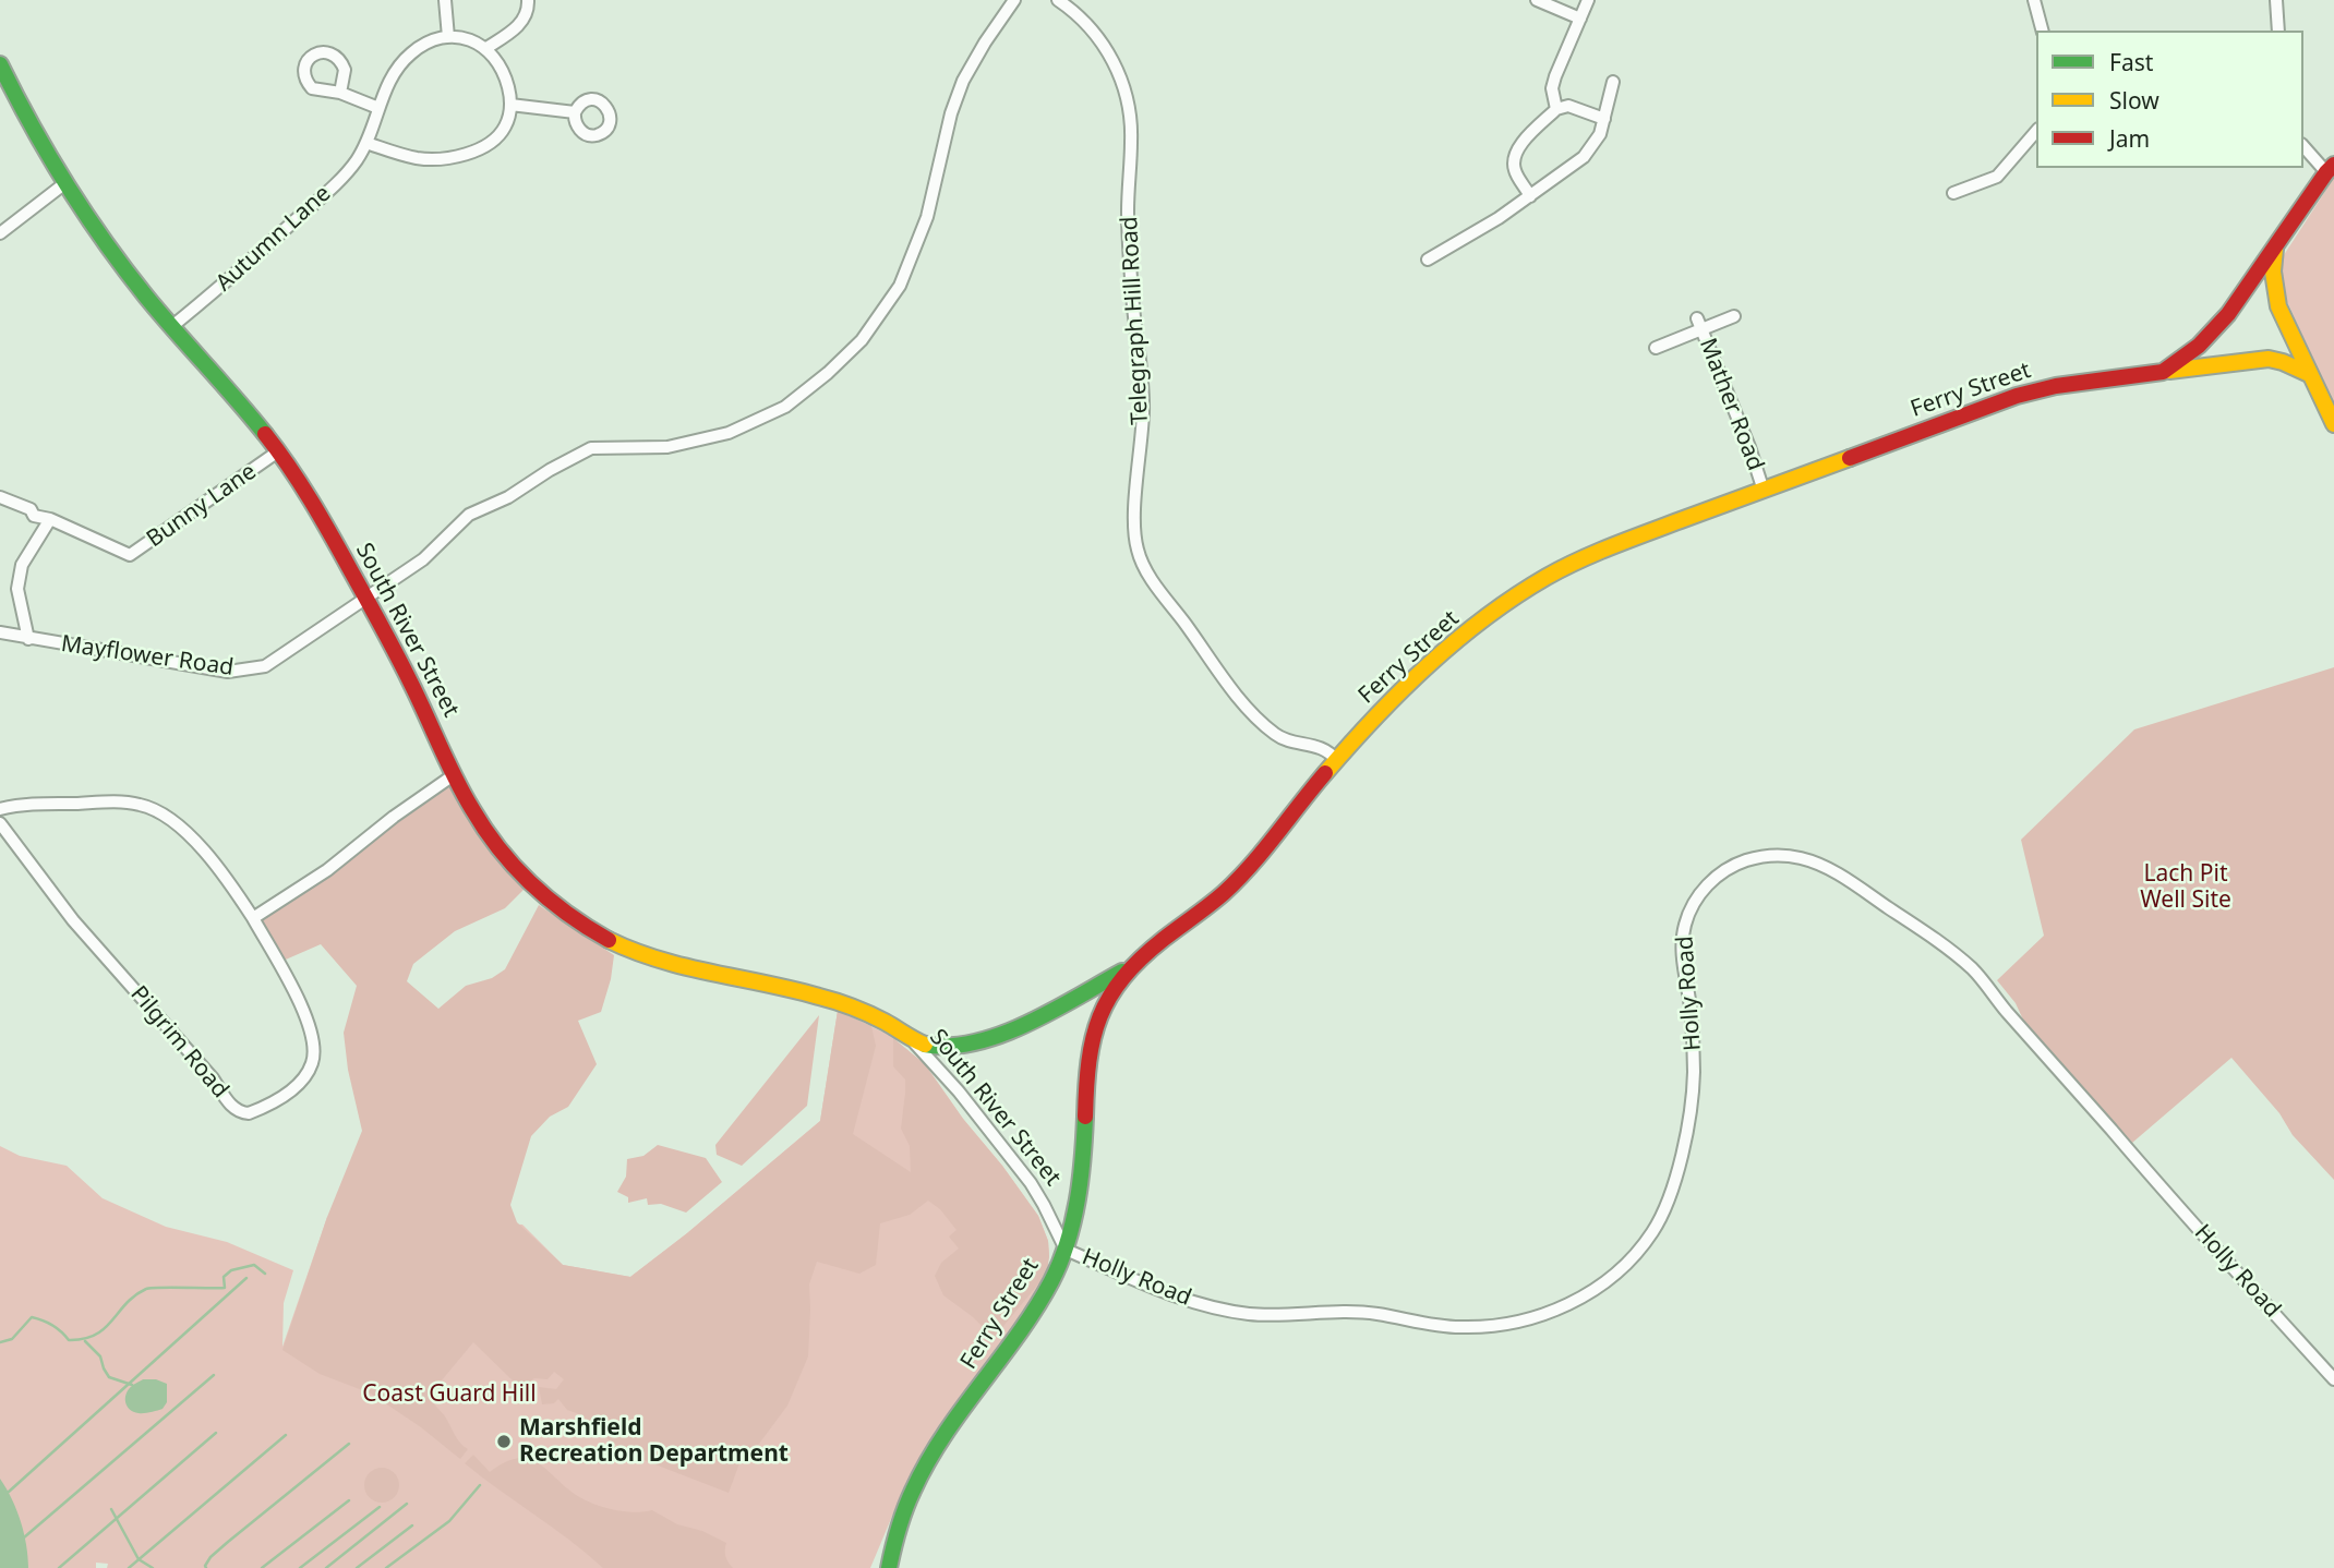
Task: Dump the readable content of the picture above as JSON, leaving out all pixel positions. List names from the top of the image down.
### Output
{
  "streets": {
    "street": [
      "Autumn Lane",
      "Telegraph Hill Road",
      "Ferry Street",
      "Mather Road",
      "Bunny Lane",
      "South River Street",
      "Mayflower Road",
      "Holly Road",
      "Pilgrim Road"
    ]
  },
  "crossings": [
    ["Autumn Lane", "South River Street"],
    ["Telegraph Hill Road", "Ferry Street"],
    ["Ferry Street", "Mather Road"],
    ["Ferry Street", "South River Street"],
    ["Ferry Street", "Holly Road"],
    ["Bunny Lane", "South River Street"],
    ["South River Street", "Mayflower Road"],
    ["South River Street", "Holly Road"]
  ],
  "parks": ["Lach Pit Well Site", "Coast Guard Hill"],
  "places": ["Marshfield Recreation Department"],
  "legend": ["Fast", "Slow", "Jam"]
}
